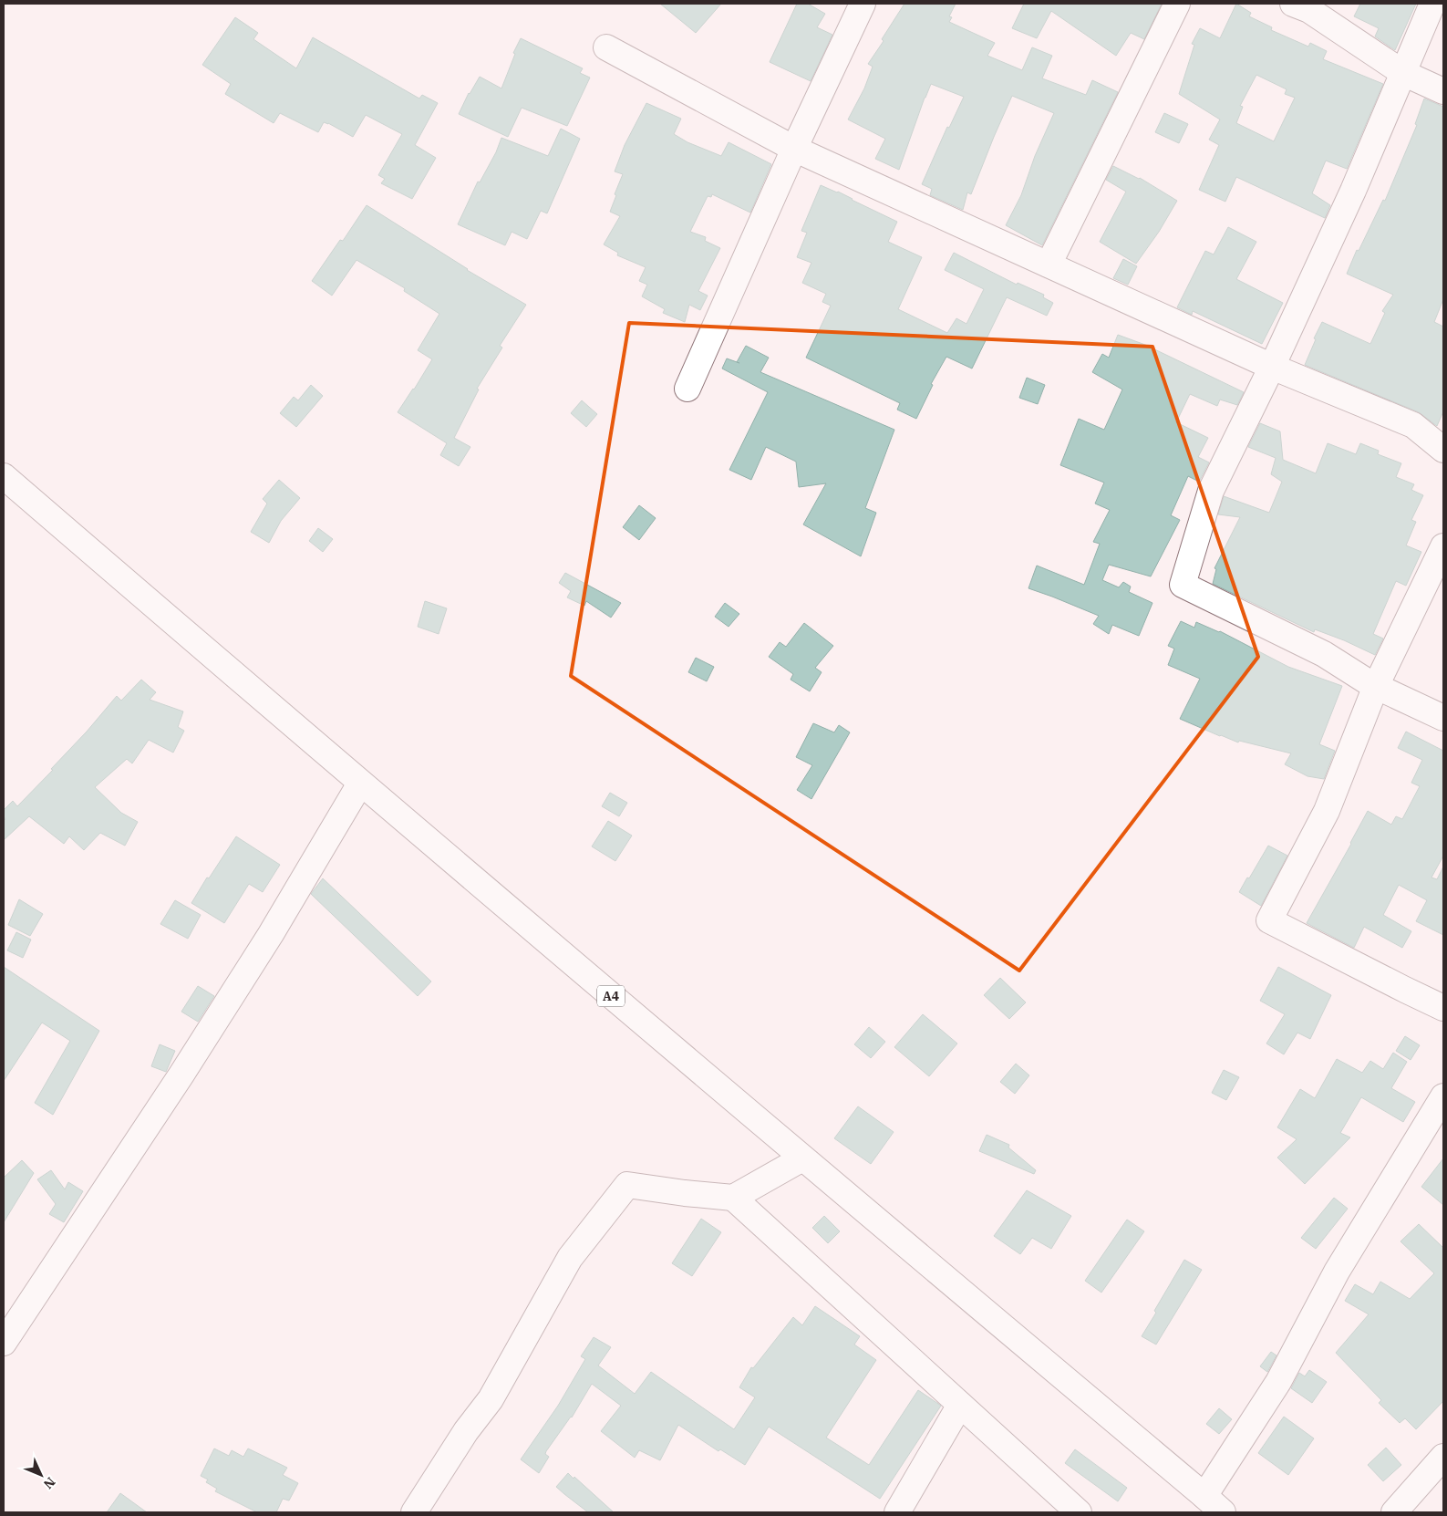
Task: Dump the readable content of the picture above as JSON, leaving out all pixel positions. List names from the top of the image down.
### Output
{
  "streets": {
    "main road": ["A4"]
  },
  "north": "bottom right"
}
